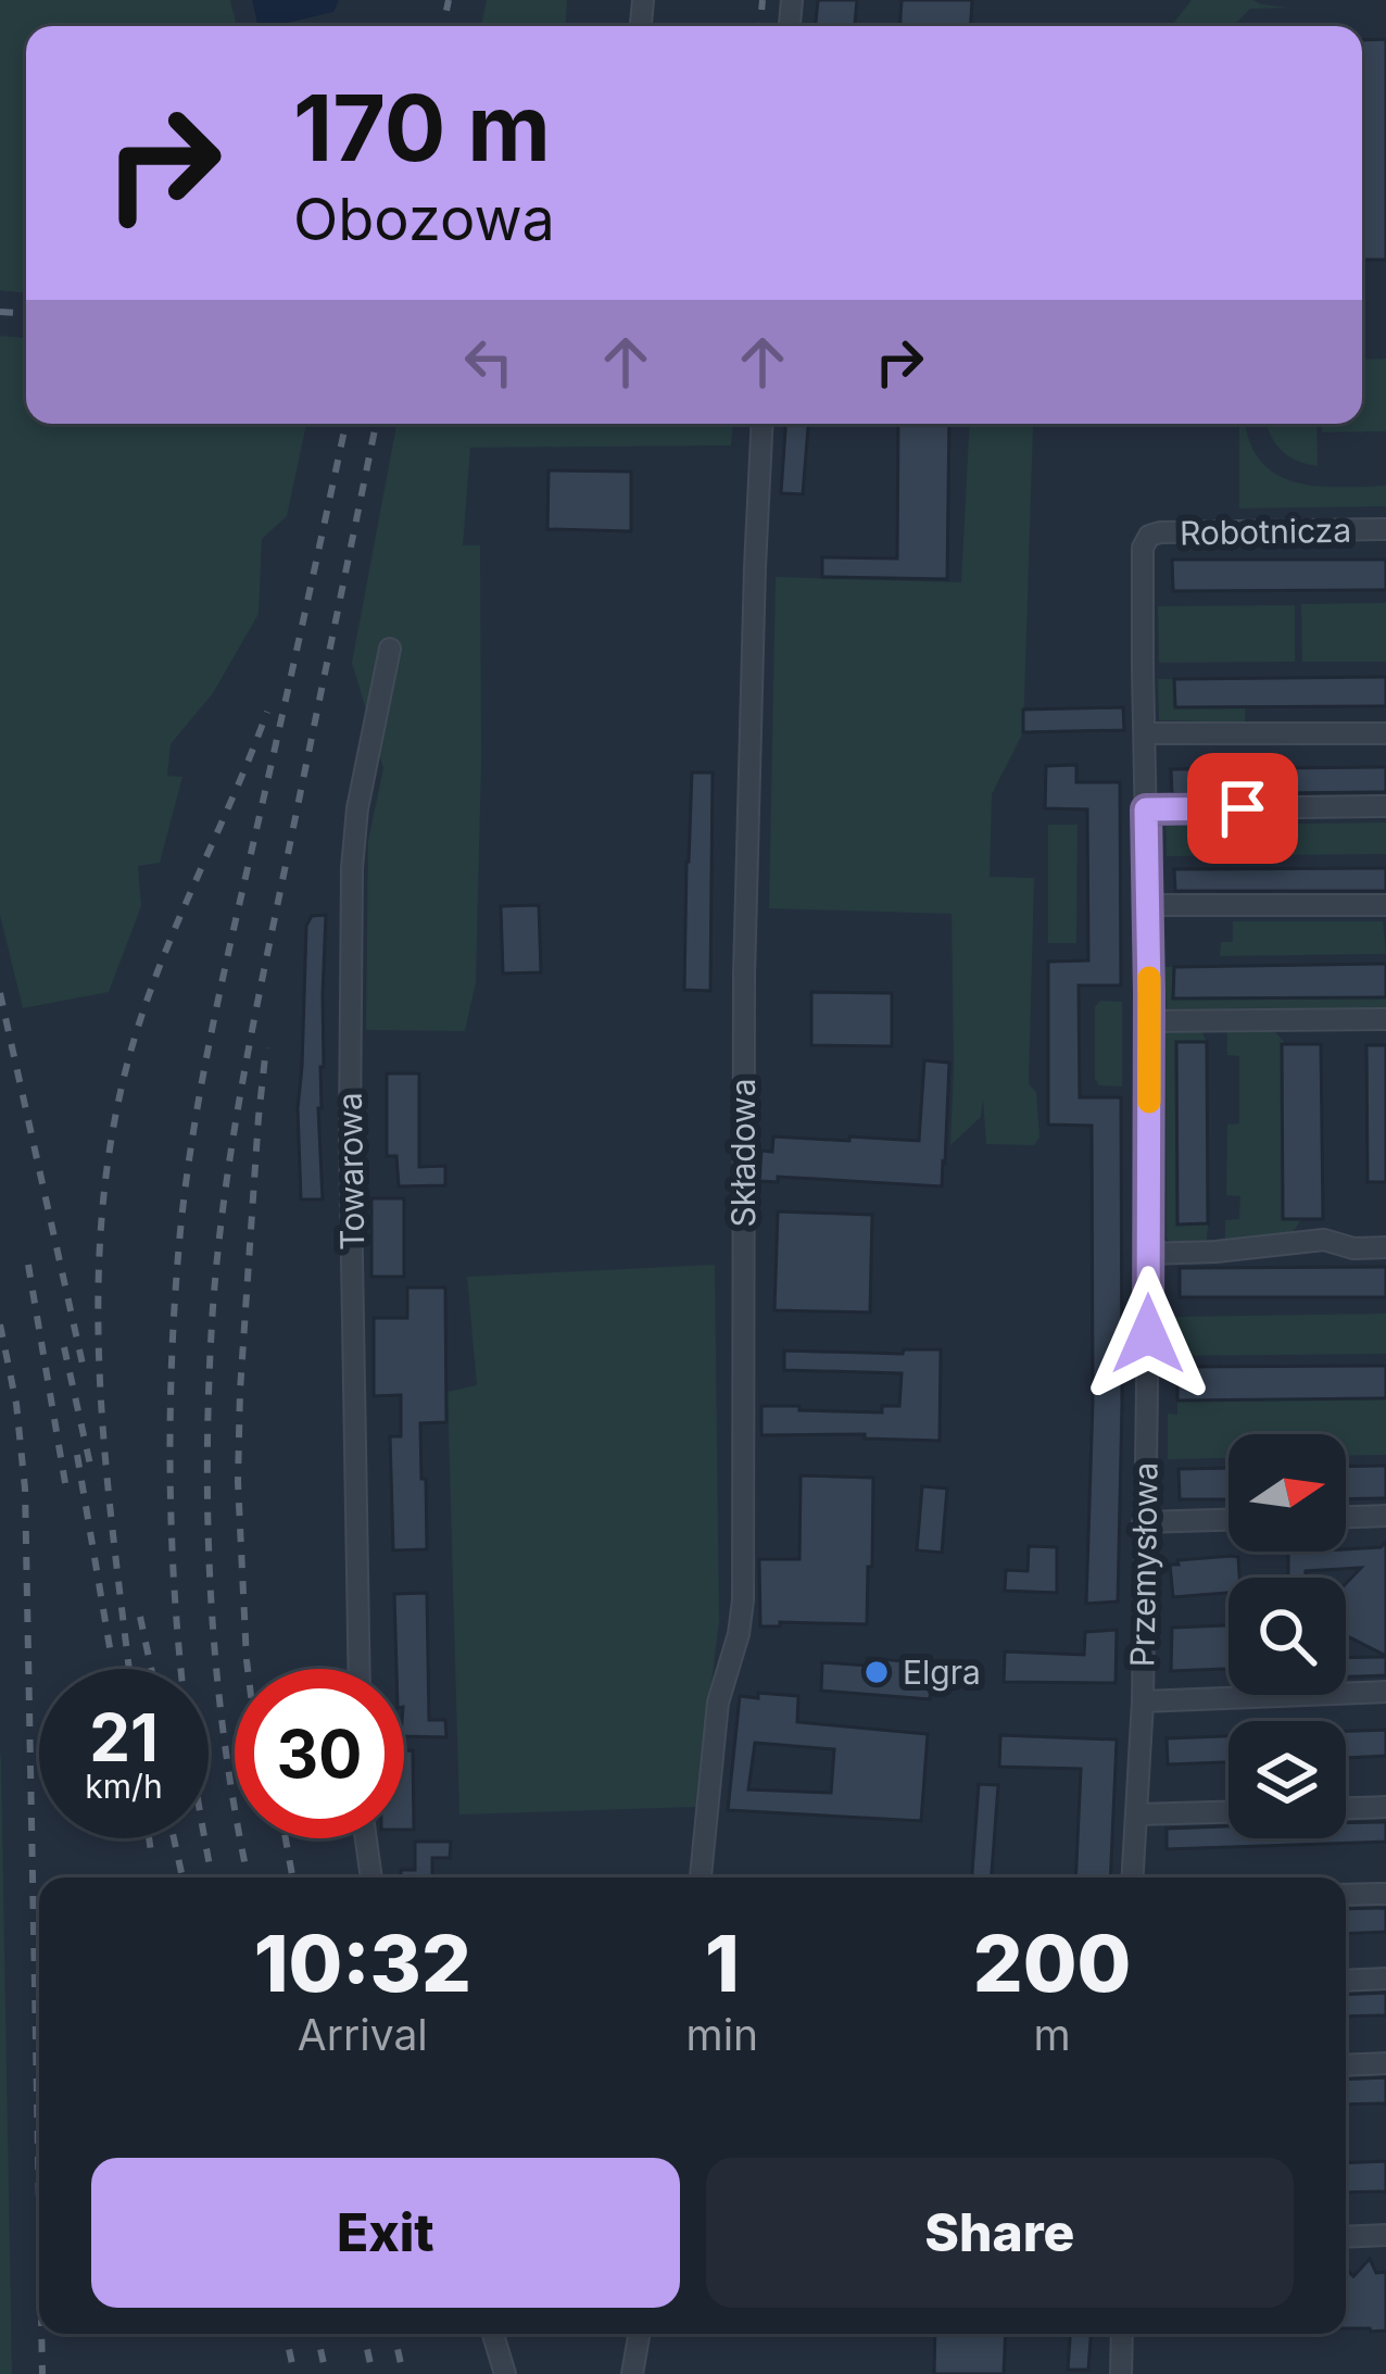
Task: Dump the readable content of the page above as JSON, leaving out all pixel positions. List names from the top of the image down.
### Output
{
  "streets": {
    "street": [
      "Robotnicza",
      "Składowa",
      "Towarowa",
      "Przemysłowa"
    ]
  },
  "crossings": [
    ["Robotnicza", "Przemysłowa"]
  ],
  "places": ["Elgra"],
  "north": "right",
  "page": {
    "turn": ["170 m", "Obozowa"],
    "speed": "21 km/h",
    "limit": "30",
    "eta": [
      "10:32",
      "Arrival",
      "1",
      "min",
      "200",
      "m"
    ],
    "buttons": ["Exit", "Share"]
  }
}
